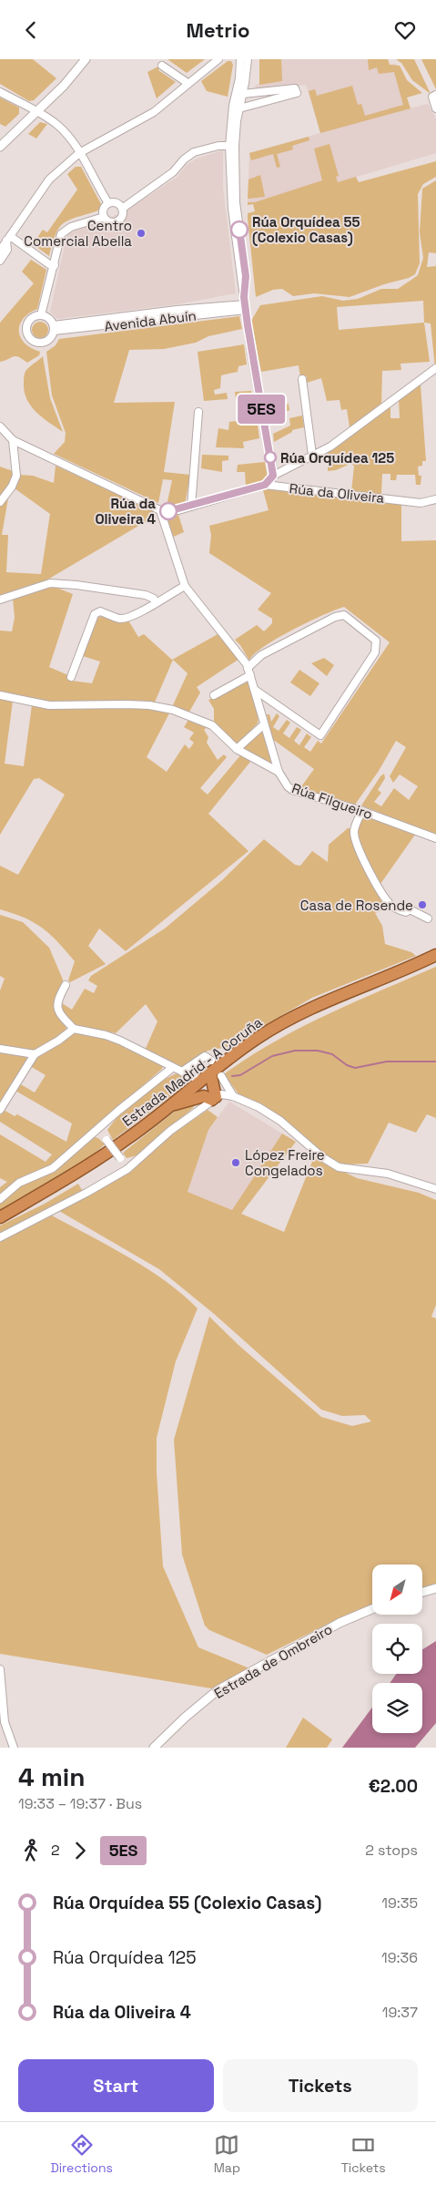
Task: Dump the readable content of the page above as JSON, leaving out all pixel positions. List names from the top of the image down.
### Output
{
  "streets": {
    "highway": ["Estrada Madrid - A Coruña"],
    "street": [
      "Avenida Abuín",
      "Rúa da Oliveira",
      "Rúa Filgueiro",
      "Estrada de Ombreiro"
    ]
  },
  "crossings": [
    ["Rúa da Oliveira", "Rúa Filgueiro"]
  ],
  "places": [
    "Rúa Orquídea 55 (Colexio Casas)",
    "Centro Comercial Abella",
    "Rúa Orquídea 125",
    "Rúa da Oliveira 4",
    "Casa de Rosende",
    "López Freire Congelados"
  ],
  "lines": ["bus line 5ES"],
  "north": "bottom left",
  "page": {
    "header": "Metrio",
    "on_map": "5ES",
    "heading": ["4 min", "19:33 – 19:37 · Bus", "€2.00"],
    "legs": ["2", "5ES", "2 stops"],
    "list": [
      {
        "name": "Rúa Orquídea 55 (Colexio Casas)",
        "value": "19:35"
      },
      {
        "name": "Rúa Orquídea 125",
        "value": "19:36"
      },
      {
        "name": "Rúa da Oliveira 4",
        "value": "19:37"
      }
    ],
    "buttons": ["Start", "Tickets"],
    "tabs": ["Directions", "Map", "Tickets"]
  }
}
